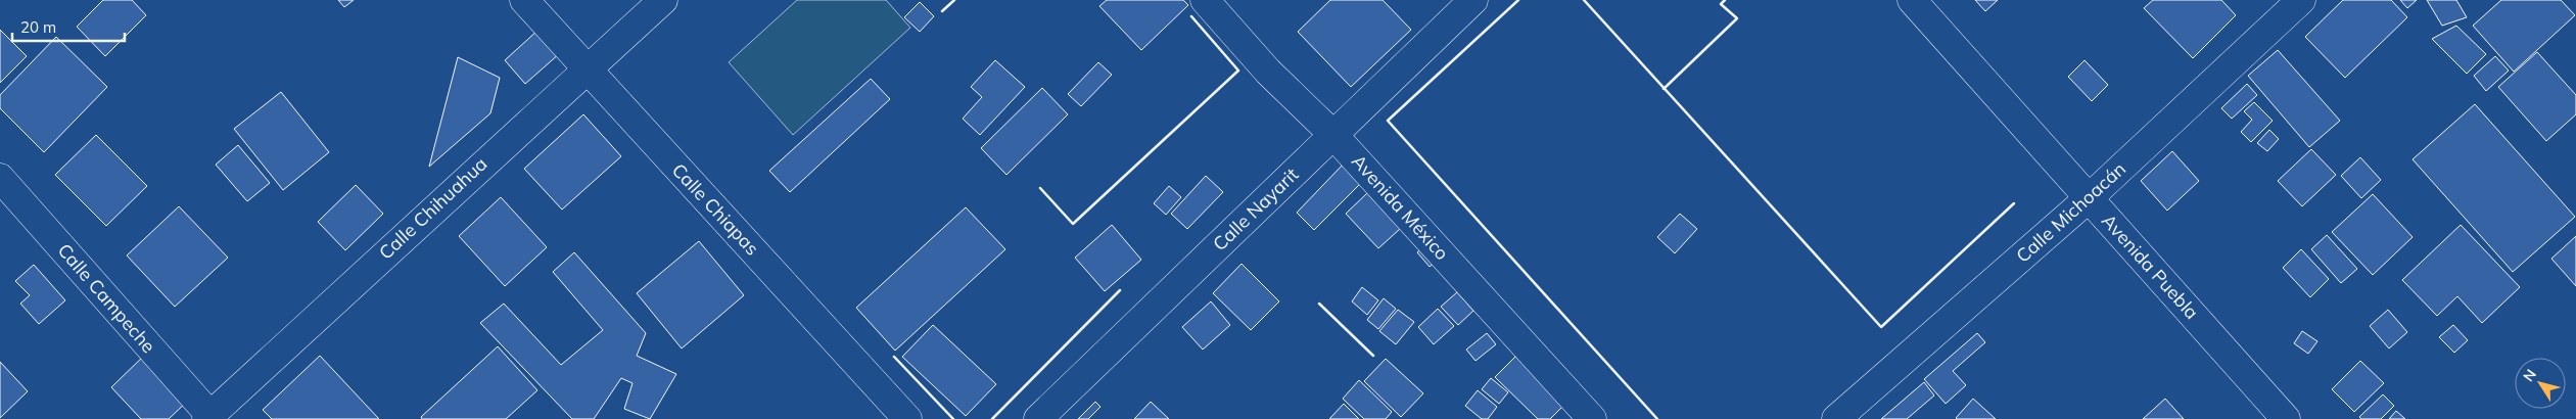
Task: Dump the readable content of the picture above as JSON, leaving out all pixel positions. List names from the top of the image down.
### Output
{
  "streets": {
    "street": [
      "Avenida México",
      "Calle Chihuahua",
      "Calle Chiapas",
      "Calle Nayarit",
      "Calle Michoacán",
      "Avenida Puebla",
      "Calle Campeche"
    ]
  },
  "crossings": [
    ["Avenida México", "Calle Nayarit"],
    ["Calle Chihuahua", "Calle Chiapas"],
    ["Calle Chihuahua", "Calle Campeche"],
    ["Calle Michoacán", "Avenida Puebla"]
  ],
  "scale_bar": "20 m",
  "north": "top left"
}
